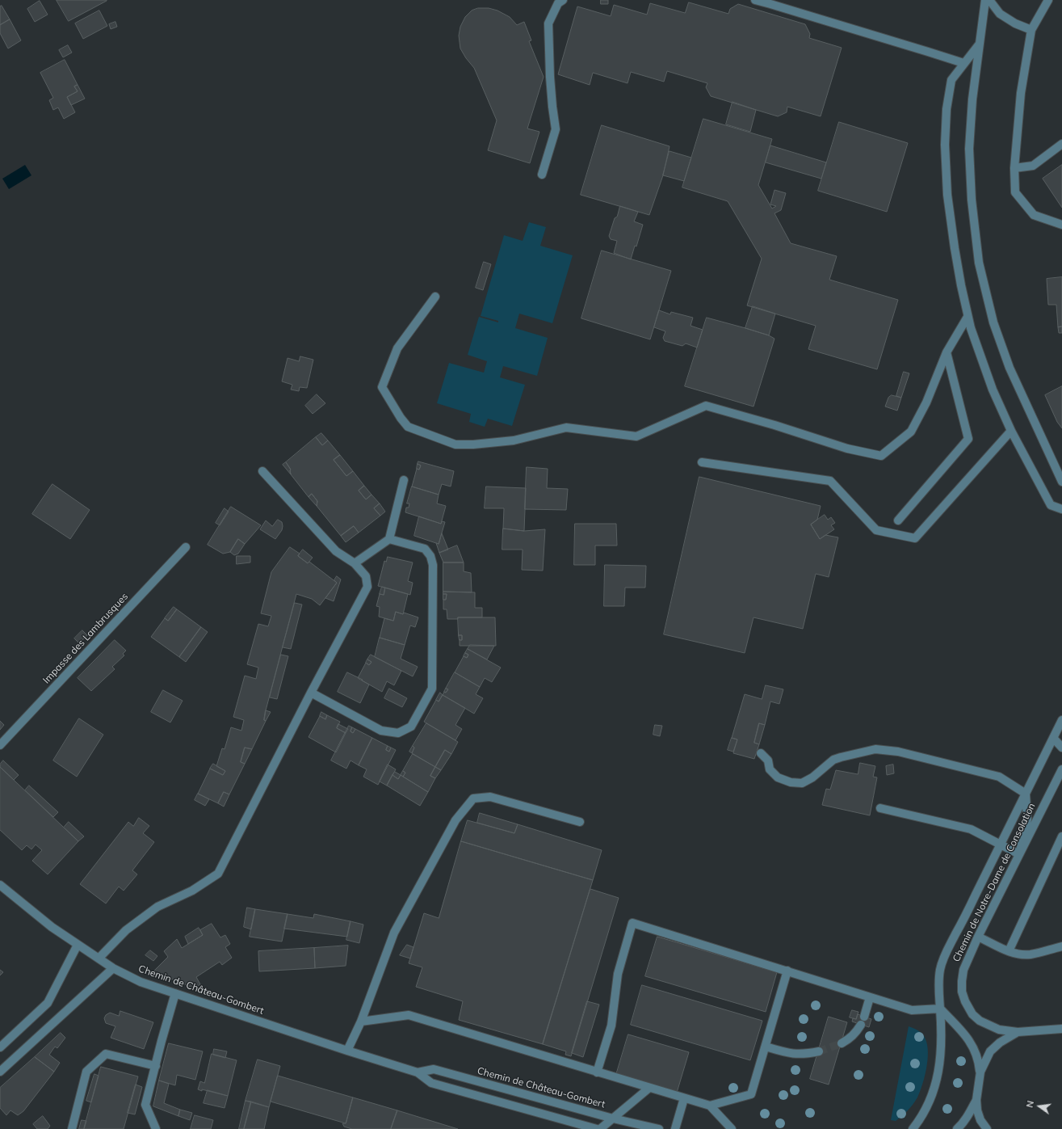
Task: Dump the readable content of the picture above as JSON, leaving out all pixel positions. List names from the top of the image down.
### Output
{
  "streets": {
    "street": ["Impasse des Lambrusques", "Chemin de Notre-Dame de Consolation", "Chemin de Château-Gombert"]
  },
  "north": "left"
}
